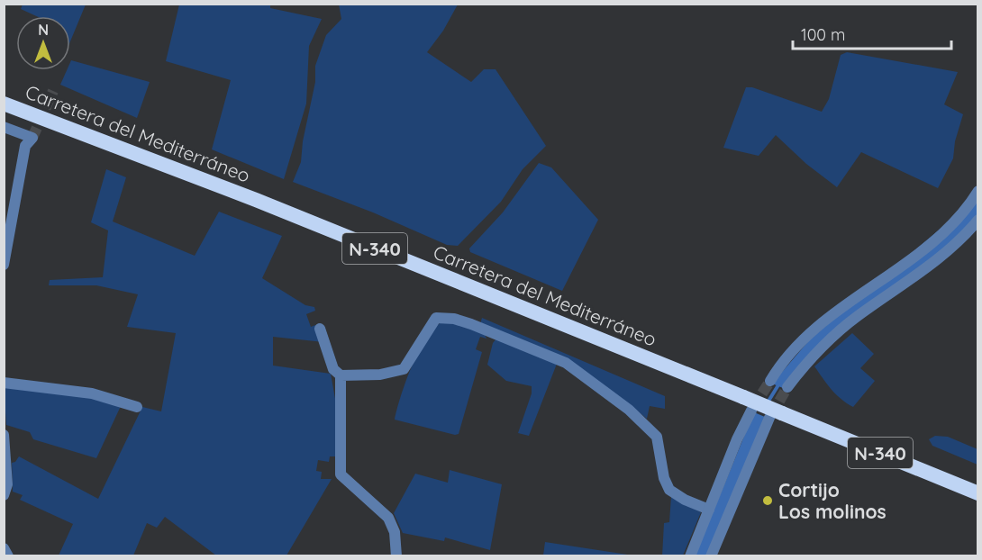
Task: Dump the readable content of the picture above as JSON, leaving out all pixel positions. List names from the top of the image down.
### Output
{
  "streets": {
    "highway": ["Carretera del Mediterráneo", "N-340"]
  },
  "places": ["Cortijo Los molinos"],
  "scale_bar": "100 m",
  "north": "top"
}
